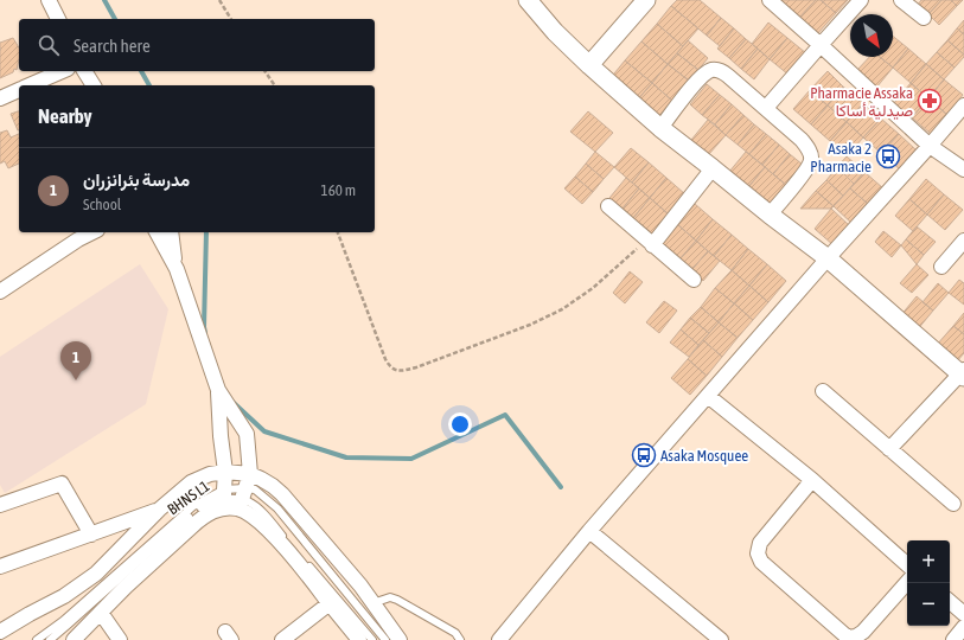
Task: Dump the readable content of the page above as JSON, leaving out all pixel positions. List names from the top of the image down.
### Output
{
  "streets": {
    "lane": ["BHNS L1"]
  },
  "places": {
    "pharmacy": ["Pharmacie Assaka صيدلية أساكا"],
    "bus stop": ["Asaka 2 Pharmacie", "Asaka Mosquee"]
  },
  "north": "bottom right",
  "page": {
    "search": "Search here",
    "heading": "Nearby",
    "list": [
      {
        "mark": "1",
        "name": "مدرسة بئرانزران",
        "note": "School",
        "value": "160 m"
      }
    ],
    "pins": "1",
    "map_buttons": ["+", "−"]
  }
}
